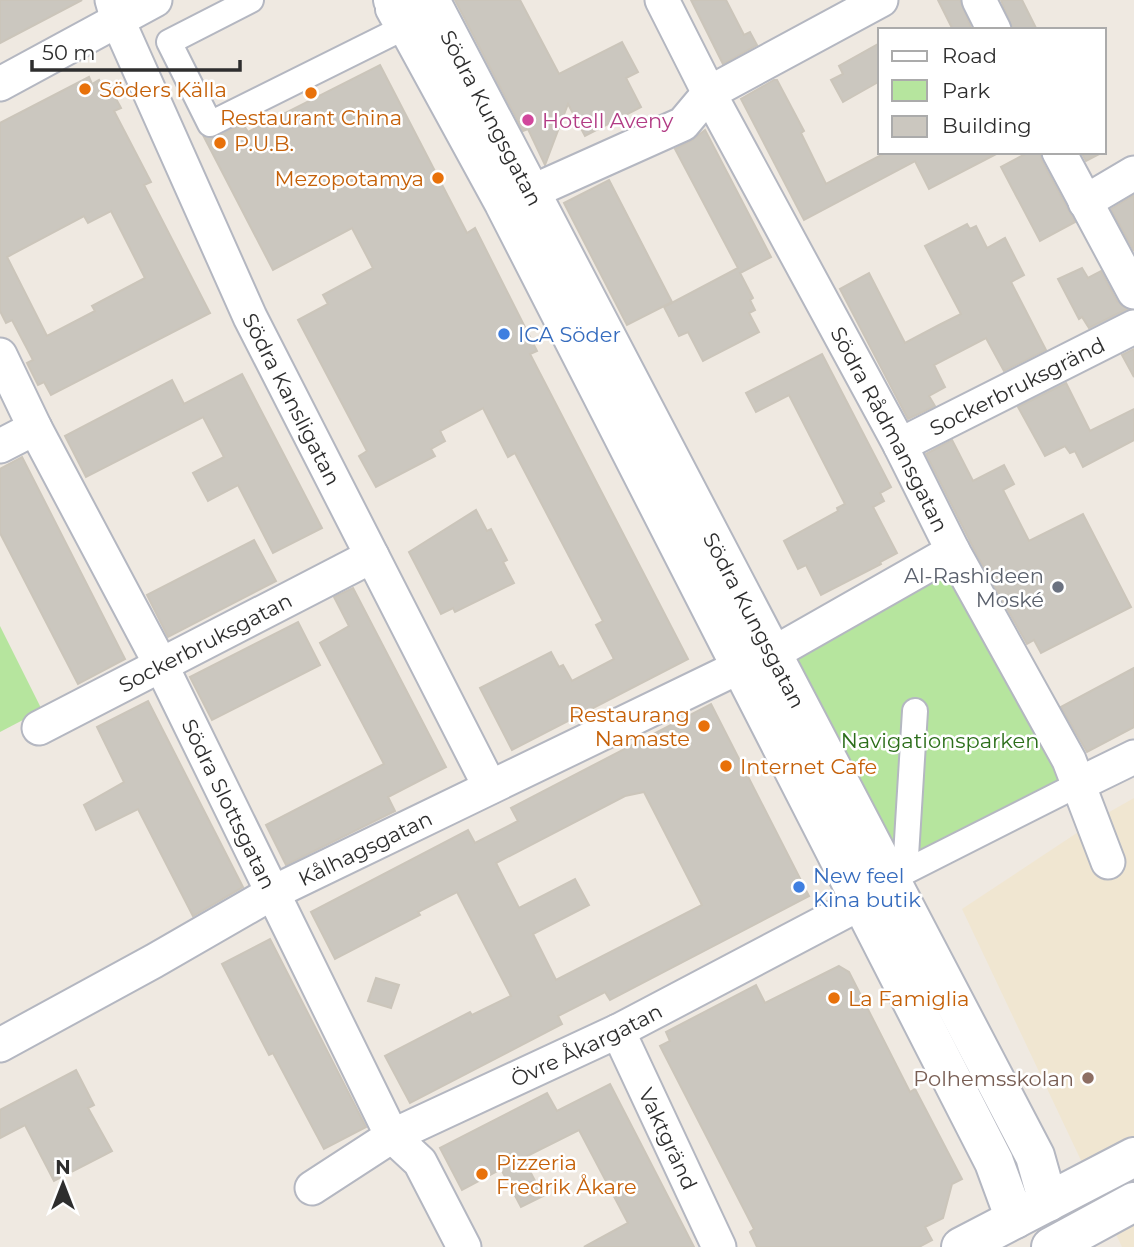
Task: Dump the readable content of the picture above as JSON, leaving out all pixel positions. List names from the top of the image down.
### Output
{
  "streets": {
    "street": [
      "Södra Kungsgatan",
      "Sockerbruksgränd",
      "Södra Kansligatan",
      "Södra Rådmansgatan",
      "Sockerbruksgatan",
      "Södra Slottsgatan",
      "Kålhagsgatan",
      "Övre Åkargatan",
      "Vaktgränd"
    ]
  },
  "crossings": [
    ["Södra Kungsgatan", "Kålhagsgatan"],
    ["Södra Kungsgatan", "Övre Åkargatan"],
    ["Sockerbruksgränd", "Södra Rådmansgatan"],
    ["Södra Kansligatan", "Sockerbruksgatan"],
    ["Södra Kansligatan", "Kålhagsgatan"],
    ["Södra Rådmansgatan", "Kålhagsgatan"],
    ["Sockerbruksgatan", "Södra Slottsgatan"],
    ["Södra Slottsgatan", "Kålhagsgatan"],
    ["Södra Slottsgatan", "Övre Åkargatan"],
    ["Övre Åkargatan", "Vaktgränd"]
  ],
  "parks": ["Navigationsparken"],
  "places": [
    "Söders Källa",
    "Restaurant China",
    "Hotell Aveny",
    "P.U.B.",
    "Mezopotamya",
    "ICA Söder",
    "Al-Rashideen Moské",
    "Restaurang Namaste",
    "Internet Cafe",
    "New feel Kina butik",
    "La Famiglia",
    "Polhemsskolan",
    "Pizzeria Fredrik Åkare"
  ],
  "legend": ["Road", "Park", "Building"],
  "scale_bar": "50 m",
  "north": "top"
}
